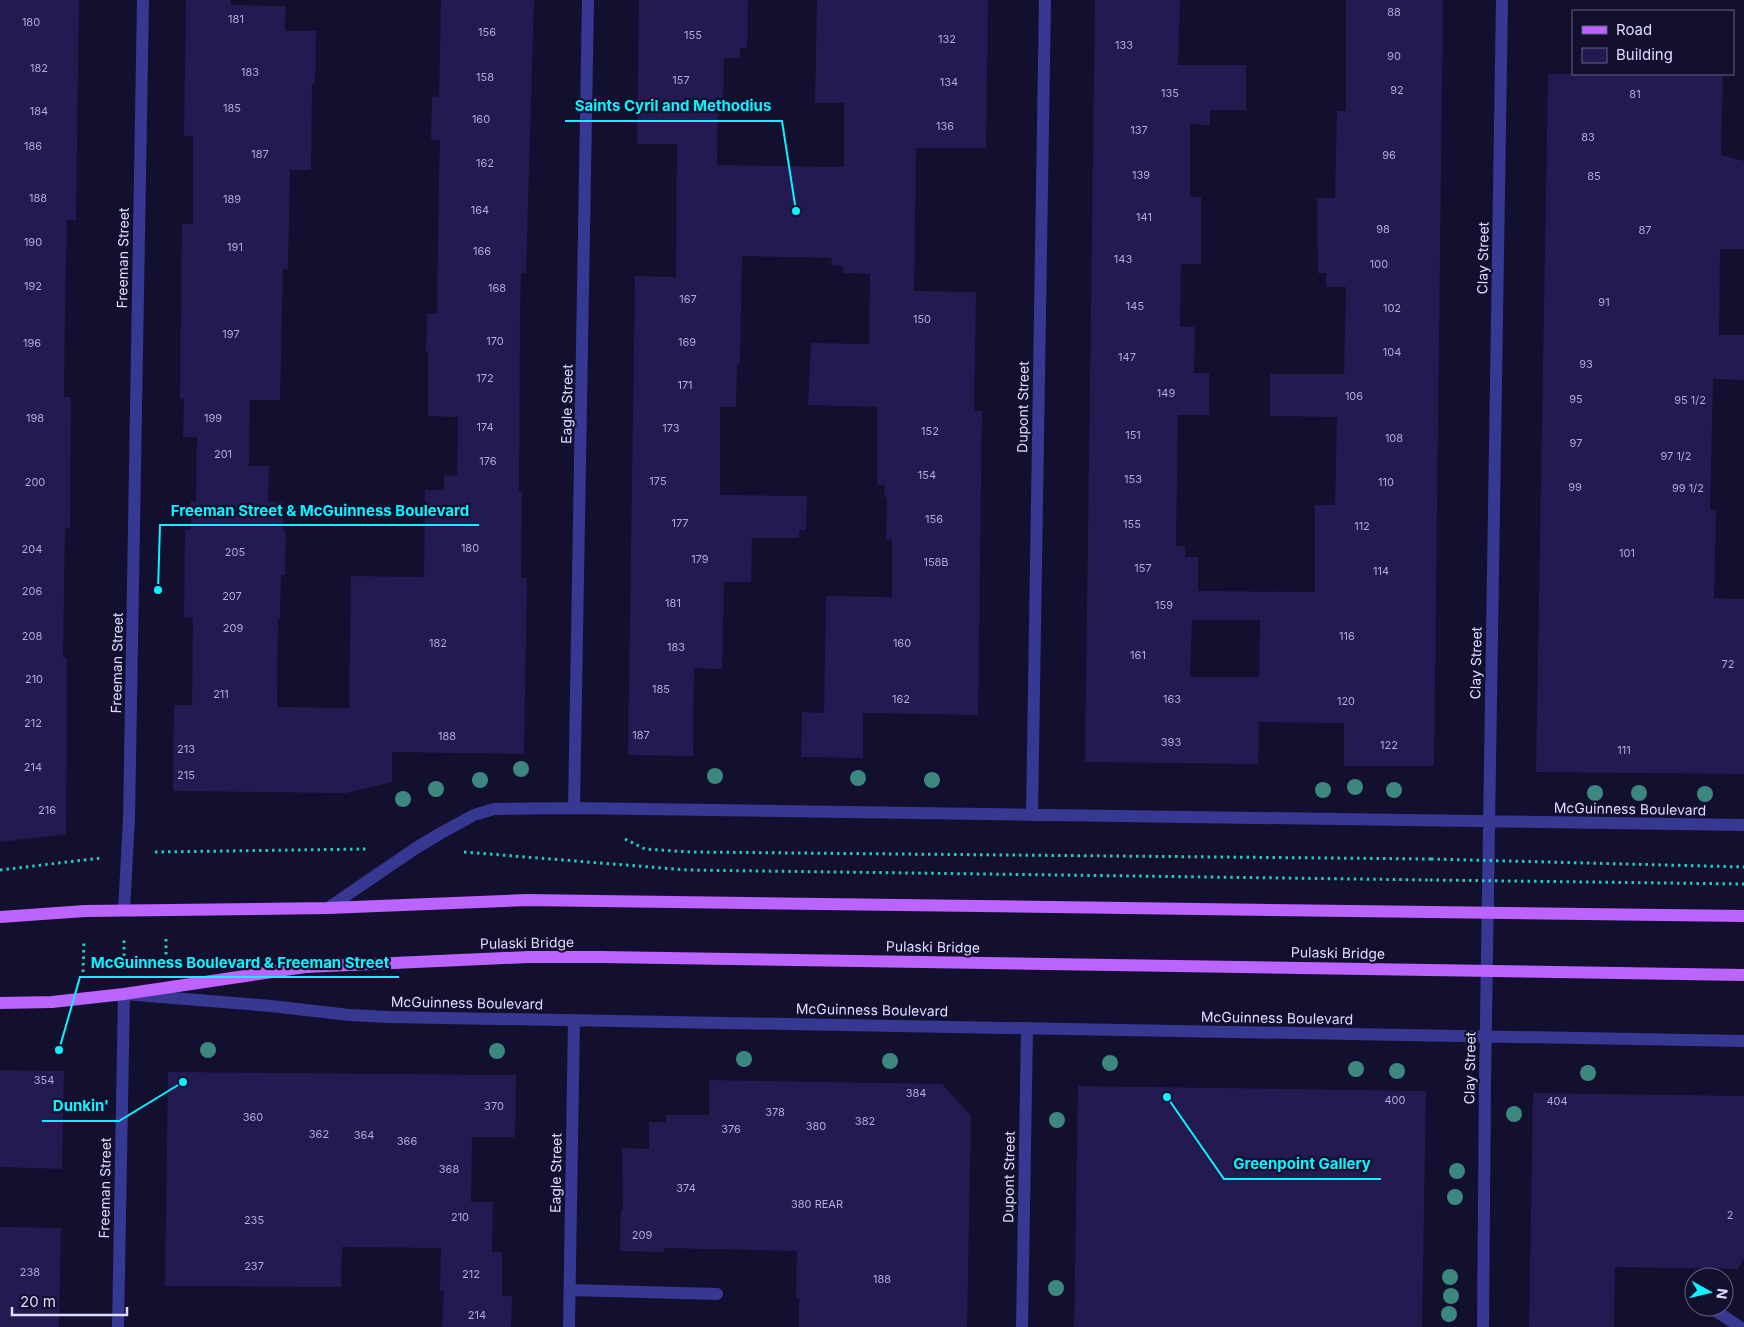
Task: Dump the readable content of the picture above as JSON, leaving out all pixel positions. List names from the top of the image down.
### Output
{
  "streets": {
    "main road": ["McGuinness Boulevard", "Pulaski Bridge"],
    "street": [
      "Freeman Street",
      "Clay Street",
      "Eagle Street",
      "Dupont Street"
    ]
  },
  "crossings": [
    ["Freeman Street", "McGuinness Boulevard"],
    ["Freeman Street", "Pulaski Bridge"],
    ["Clay Street", "McGuinness Boulevard"],
    ["Eagle Street", "McGuinness Boulevard"],
    ["Dupont Street", "McGuinness Boulevard"],
    ["McGuinness Boulevard", "Pulaski Bridge"]
  ],
  "places": [
    "Saints Cyril and Methodius",
    "Freeman Street & McGuinness Boulevard",
    "McGuinness Boulevard & Freeman Street",
    "Dunkin'",
    "Greenpoint Gallery"
  ],
  "house_numbers": [
    "88",
    "181",
    "180",
    "156",
    "155",
    "132",
    "133",
    "90",
    "182",
    "183",
    "158",
    "157",
    "134",
    "92",
    "135",
    "81",
    "185",
    "184",
    "160",
    "136",
    "137",
    "83",
    "186",
    "187",
    "96",
    "162",
    "139",
    "85",
    "188",
    "189",
    "164",
    "141",
    "98",
    "87",
    "190",
    "191",
    "166",
    "143",
    "100",
    "192",
    "168",
    "167",
    "91",
    "145",
    "102",
    "150",
    "197",
    "170",
    "169",
    "196",
    "104",
    "147",
    "93",
    "172",
    "171",
    "149",
    "106",
    "95",
    "95 1/2",
    "198",
    "199",
    "174",
    "173",
    "152",
    "151",
    "108",
    "97",
    "201",
    "97 1/2",
    "176",
    "154",
    "153",
    "175",
    "200",
    "110",
    "99",
    "99 1/2",
    "156",
    "177",
    "155",
    "112",
    "180",
    "204",
    "205",
    "101",
    "179",
    "158B",
    "157",
    "114",
    "206",
    "207",
    "181",
    "159",
    "209",
    "208",
    "116",
    "182",
    "160",
    "183",
    "161",
    "72",
    "210",
    "185",
    "211",
    "162",
    "163",
    "120",
    "212",
    "187",
    "188",
    "393",
    "122",
    "213",
    "111",
    "214",
    "215",
    "216",
    "354",
    "384",
    "400",
    "404",
    "370",
    "378",
    "360",
    "382",
    "380",
    "376",
    "362",
    "364",
    "366",
    "368",
    "374",
    "380 REAR",
    "2",
    "210",
    "235",
    "209",
    "237",
    "238",
    "212",
    "188",
    "214"
  ],
  "legend": ["Road", "Building"],
  "scale_bar": "20 m",
  "north": "right"
}
